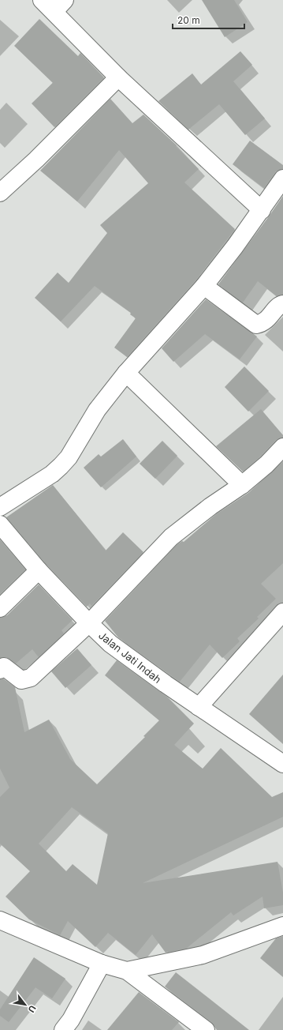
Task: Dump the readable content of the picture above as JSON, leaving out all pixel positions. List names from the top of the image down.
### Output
{
  "streets": {
    "street": ["Jalan Jati Indah"]
  },
  "scale_bar": "20 m",
  "north": "bottom right"
}
